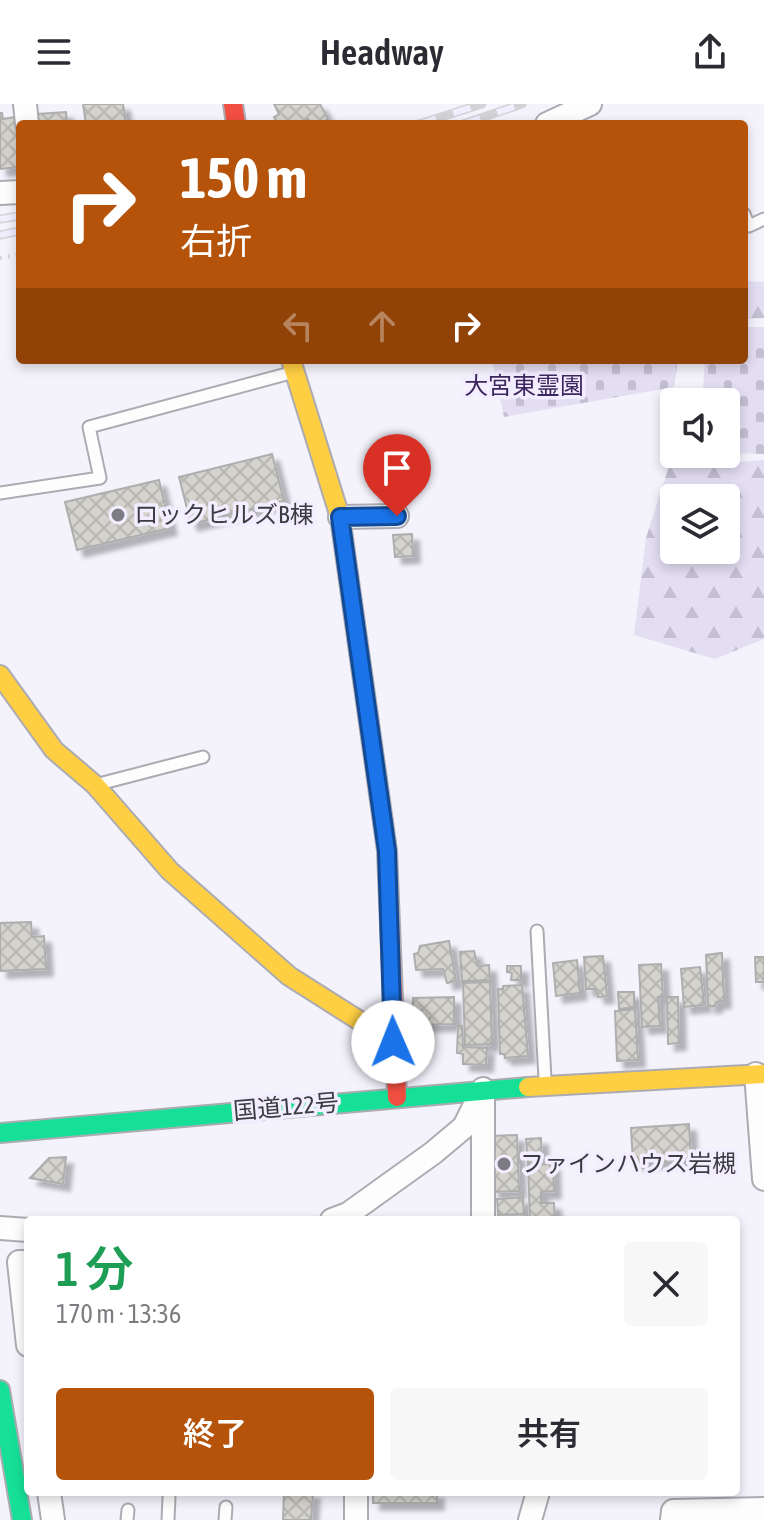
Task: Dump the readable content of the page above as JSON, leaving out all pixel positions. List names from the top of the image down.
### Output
{
  "streets": {
    "main road": ["国道122号"]
  },
  "parks": ["大宮東霊園"],
  "places": ["ロックヒルズB棟", "ファインハウス岩槻"],
  "page": {
    "header": "Headway",
    "turn": ["150 m", "右折"],
    "heading": ["1 分", "170 m · 13:36"],
    "buttons": ["終了", "共有"]
  }
}
